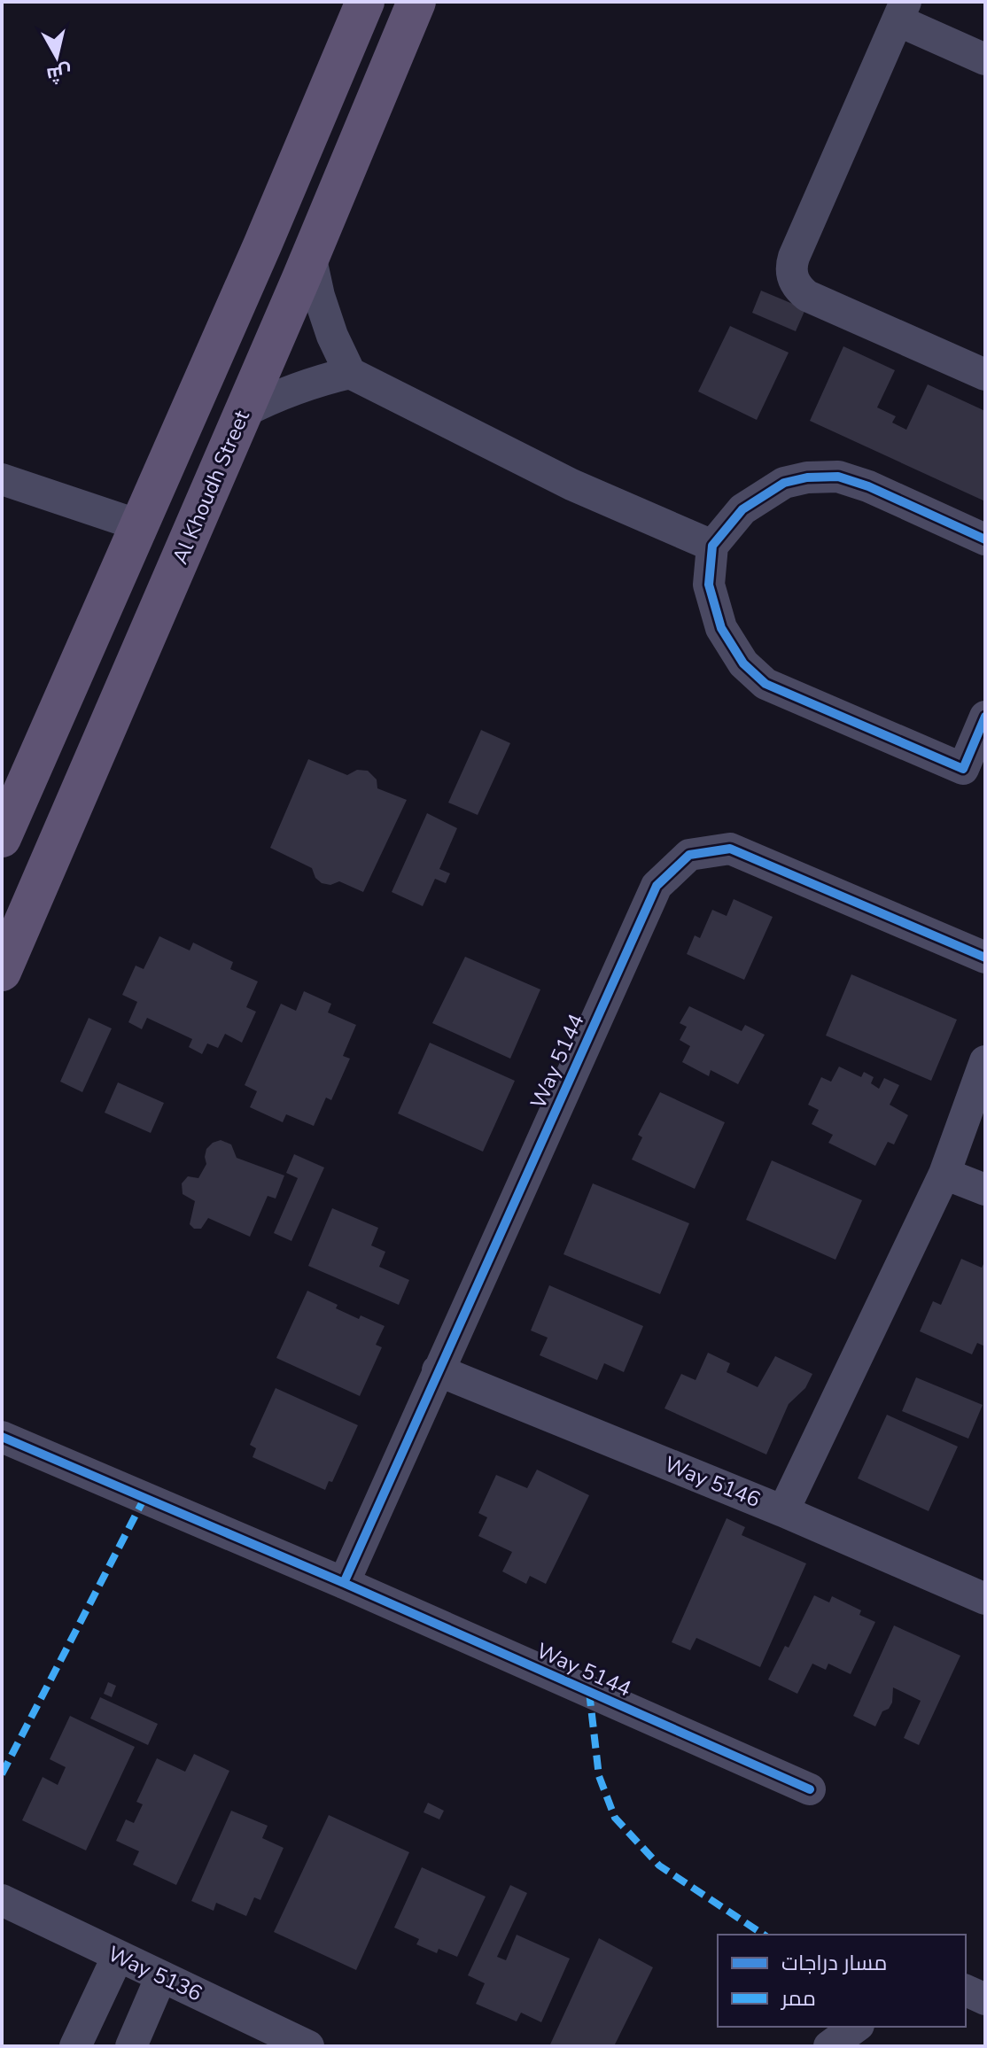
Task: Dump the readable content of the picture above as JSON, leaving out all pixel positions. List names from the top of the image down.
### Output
{
  "streets": {
    "main road": ["Al Khoudh Street"],
    "street": ["Way 5144", "Way 5146", "Way 5136"]
  },
  "crossings": [
    ["Way 5144", "Way 5146"]
  ],
  "legend": ["مسار دراجات", "ممر"],
  "north": "bottom"
}
